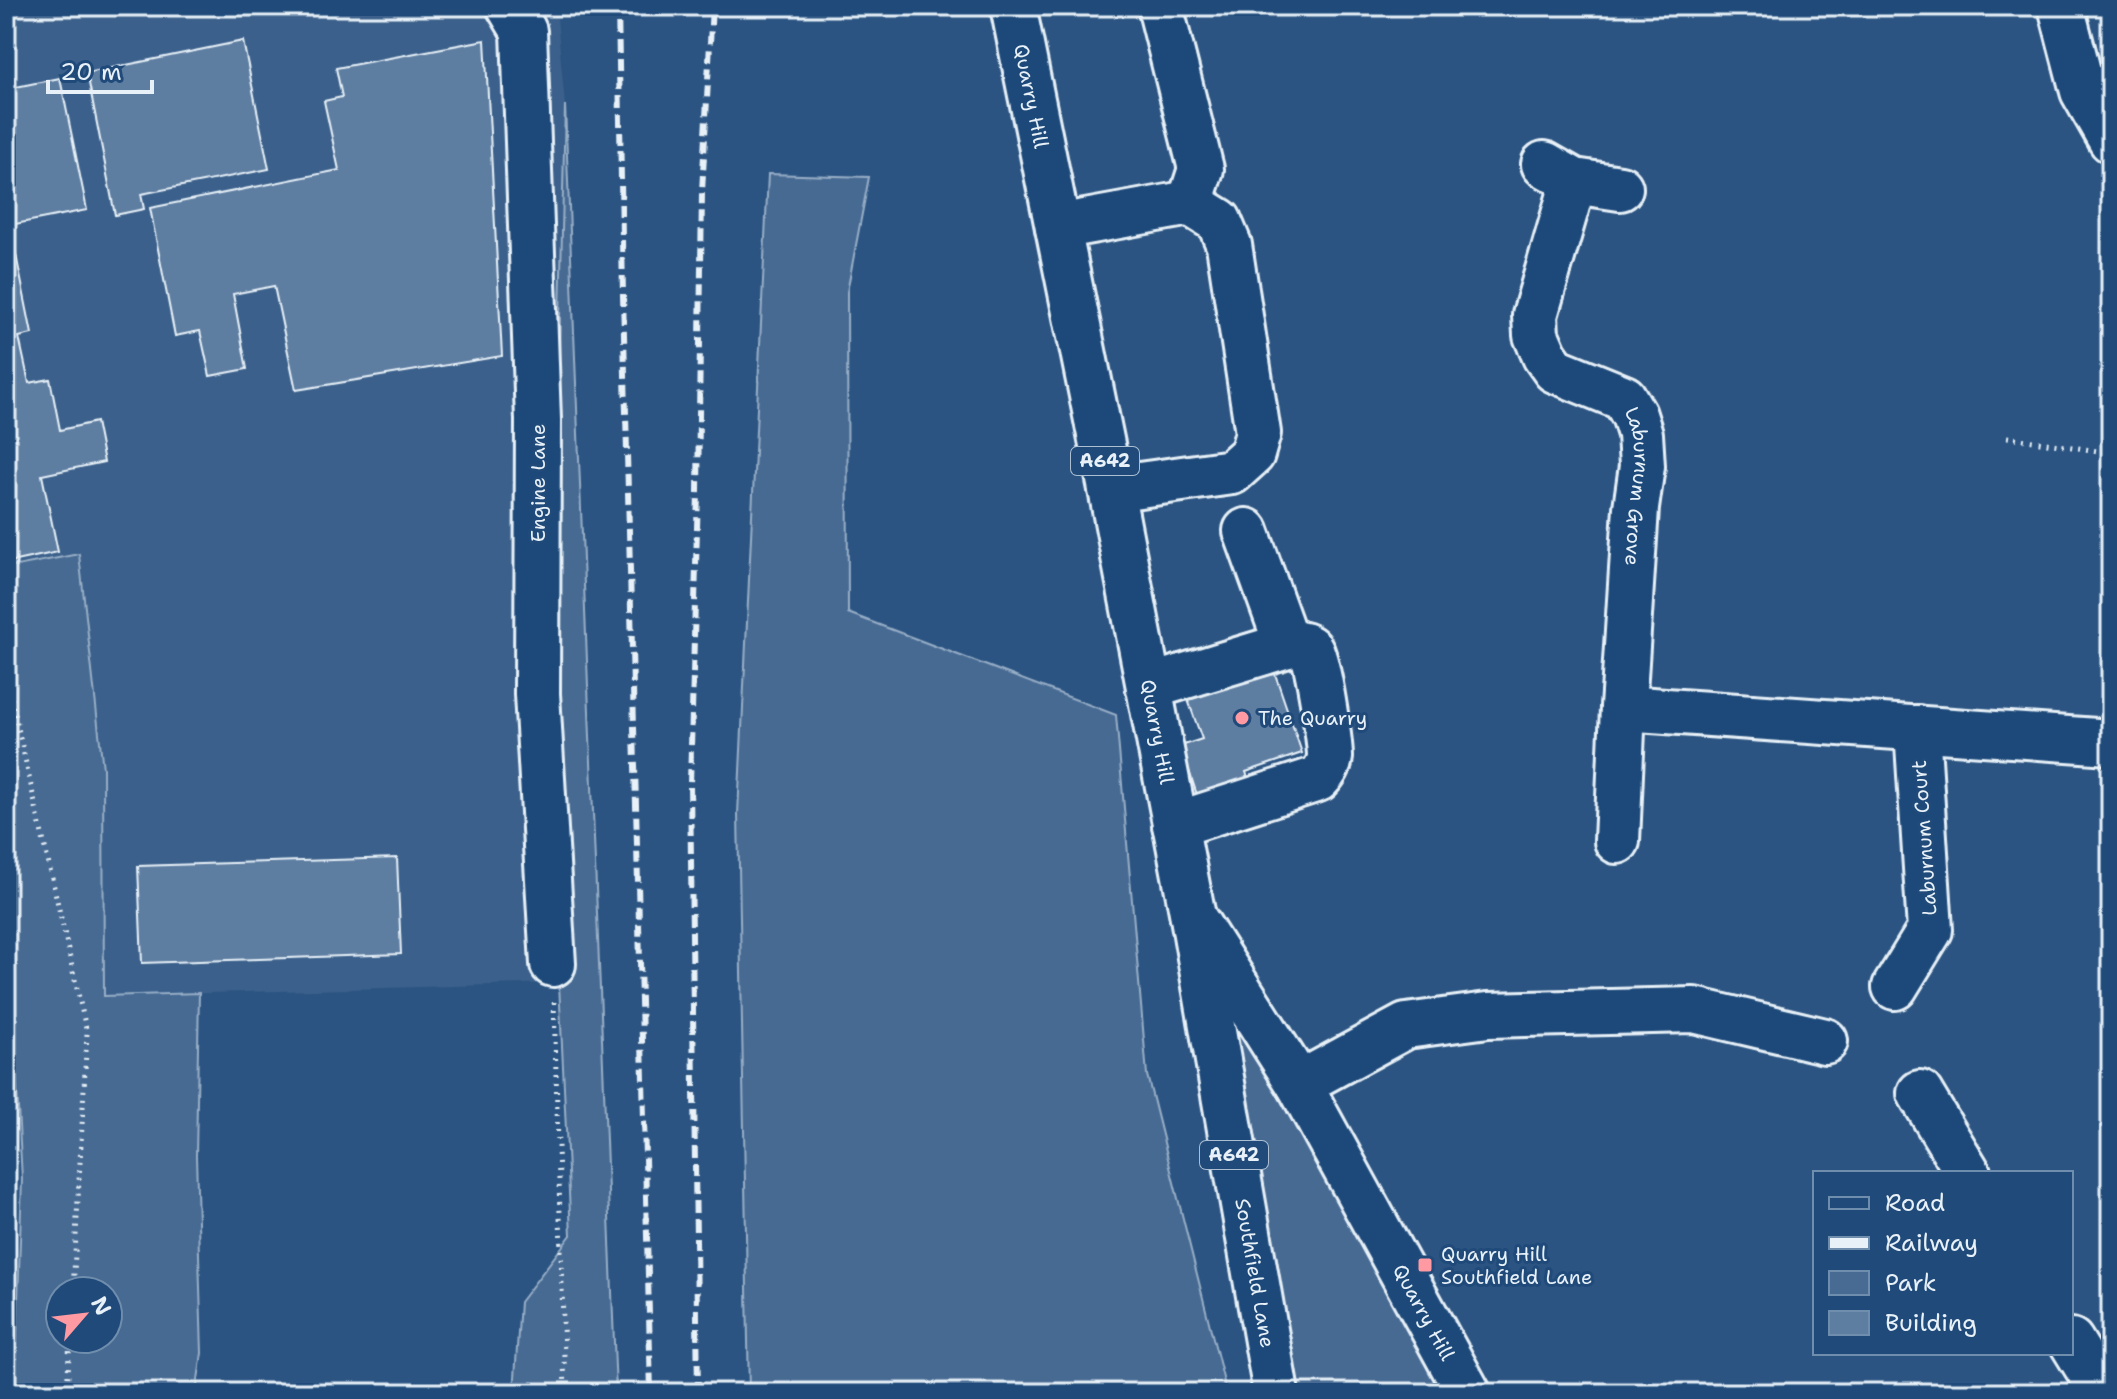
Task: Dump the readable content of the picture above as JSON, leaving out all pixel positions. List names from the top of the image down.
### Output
{
  "streets": {
    "main road": [
      "Quarry Hill",
      "A642",
      "Engine Lane",
      "Laburnum Grove",
      "Laburnum Court",
      "Southfield Lane"
    ]
  },
  "crossings": [
    ["Quarry Hill", "Southfield Lane"]
  ],
  "places": {
    "other": ["The Quarry"],
    "transit": ["Quarry Hill Southfield Lane"]
  },
  "legend": [
    "Road",
    "Railway",
    "Park",
    "Building"
  ],
  "scale_bar": "20 m",
  "north": "top right"
}
